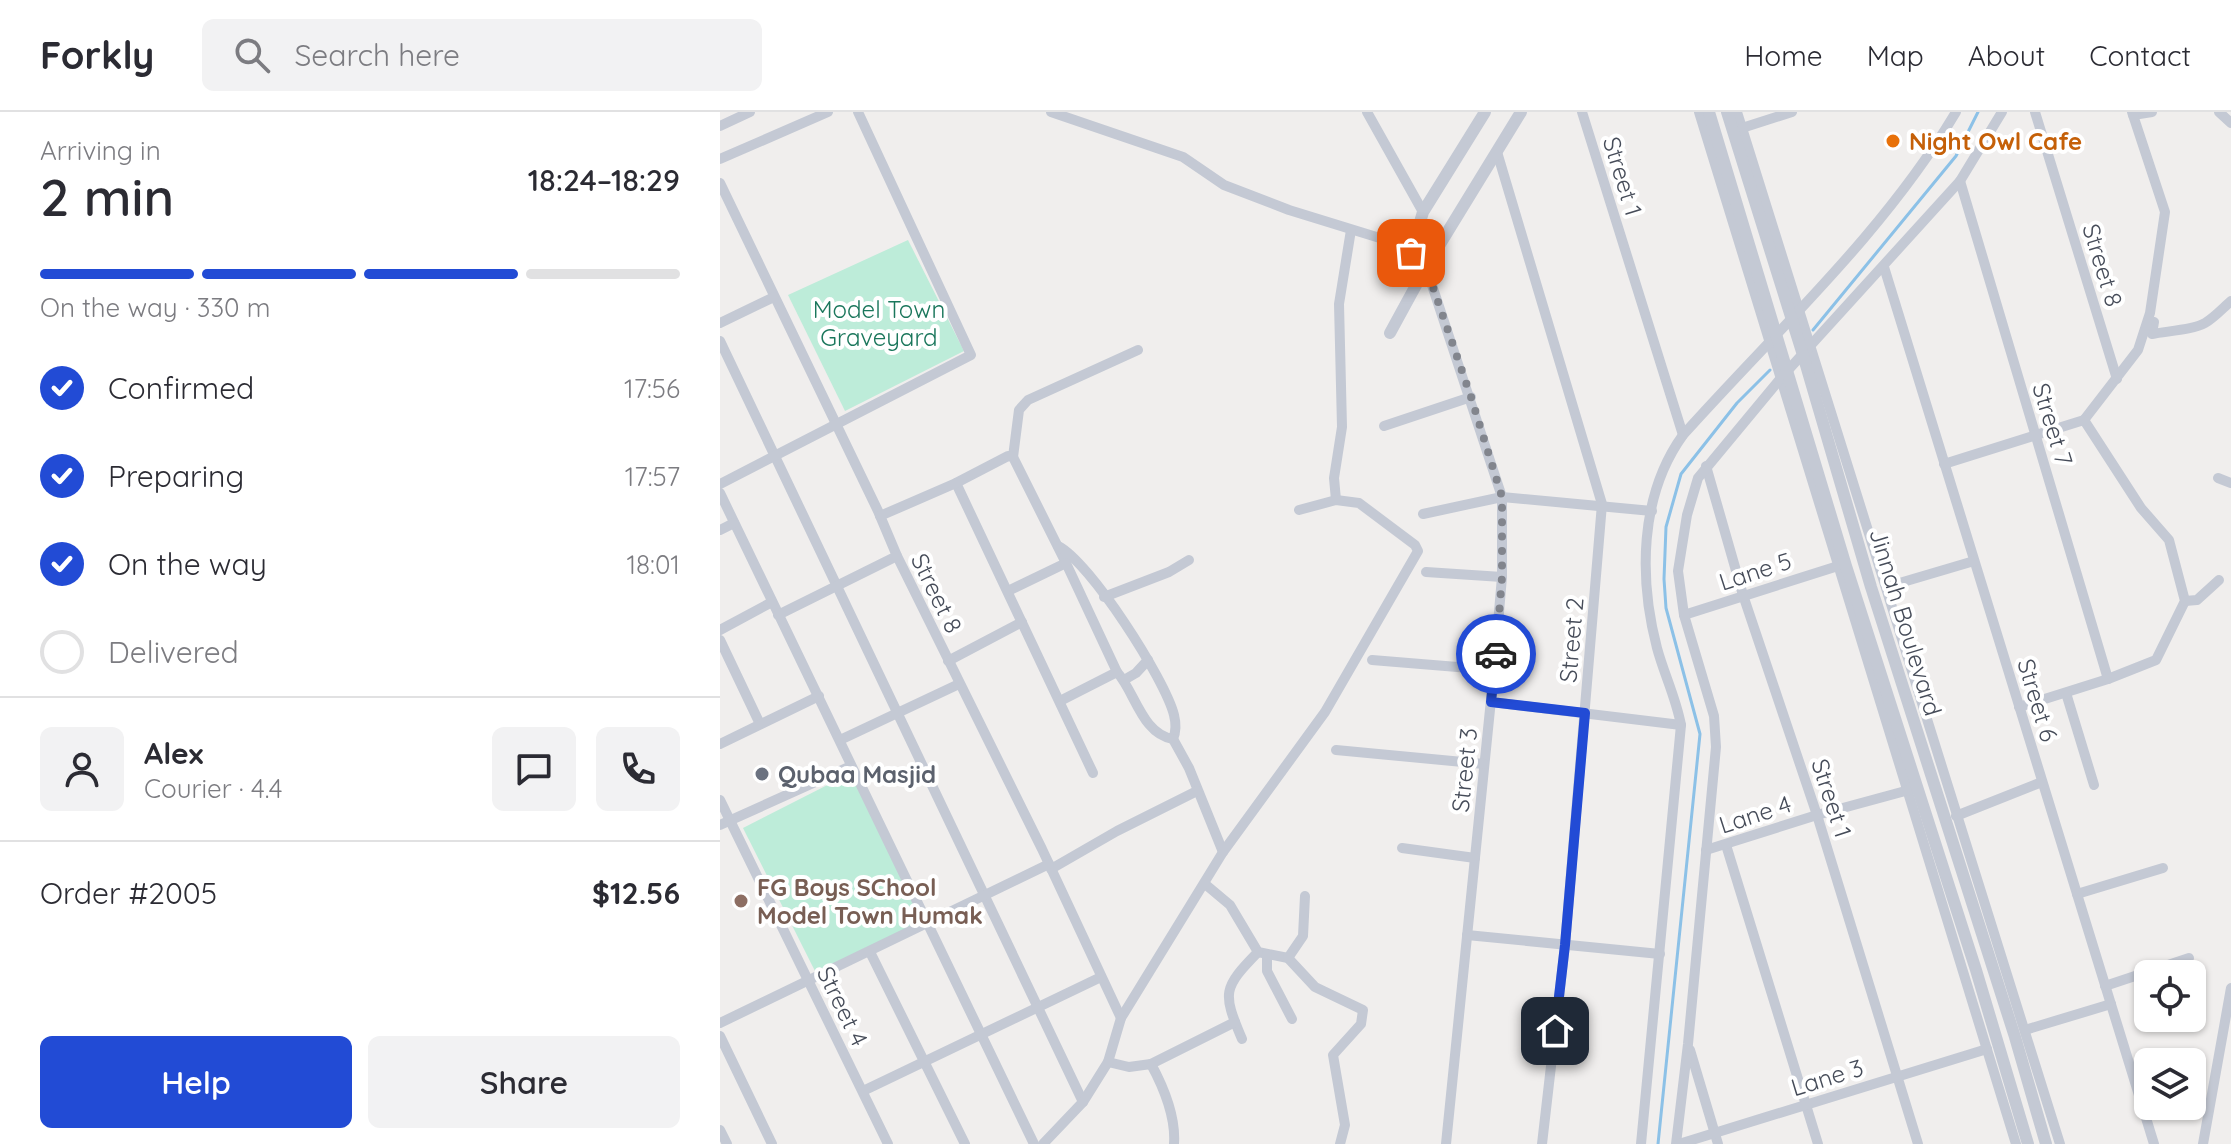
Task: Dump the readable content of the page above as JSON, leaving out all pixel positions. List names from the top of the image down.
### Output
{
  "streets": {
    "street": [
      "Street 1",
      "Street 8",
      "Street 7",
      "Lane 5",
      "Jinnah Boulevard",
      "Street 2",
      "Street 6",
      "Street 3",
      "Lane 4",
      "Street 4",
      "Lane 3"
    ]
  },
  "crossings": [
    ["Street 1", "Lane 5"],
    ["Street 1", "Lane 4"],
    ["Street 1", "Lane 3"]
  ],
  "parks": ["Model Town Graveyard"],
  "places": ["Night Owl Cafe", "Qubaa Masjid", "FG Boys SChool Model Town Humak"],
  "page": {
    "header": "Forkly",
    "search": "Search here",
    "nav": [
      "Home",
      "Map",
      "About",
      "Contact"
    ],
    "heading": ["2 min", "Arriving in", "18:24–18:29"],
    "panel": [
      "Alex",
      "Courier · 4.4",
      "Order #2005",
      "$12.56"
    ],
    "bar": "On the way · 330 m",
    "list": [
      ["Confirmed", "17:56"],
      ["Preparing", "17:57"],
      ["On the way", "18:01"],
      "Delivered"
    ],
    "buttons": ["Help", "Share"]
  }
}
